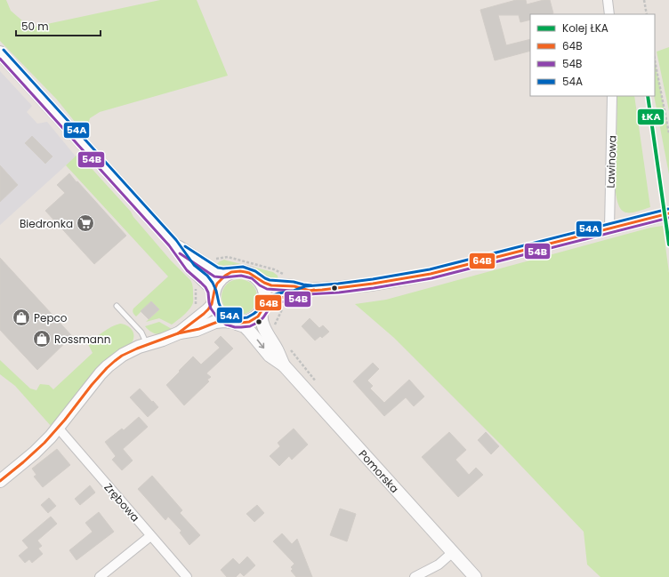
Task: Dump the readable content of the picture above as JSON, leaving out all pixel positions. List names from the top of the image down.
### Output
{
  "streets": {
    "street": ["Lawinowa", "Pomorska", "Zrębowa"]
  },
  "places": {
    "supermarket": ["Biedronka"],
    "shop": ["Pepco", "Rossmann"]
  },
  "lines": [
    "transit line 54A",
    "transit line 54B",
    "rail line ŁKA",
    "transit line 64B"
  ],
  "legend": [
    "Kolej ŁKA",
    "64B",
    "54B",
    "54A"
  ],
  "scale_bar": "50 m"
}
